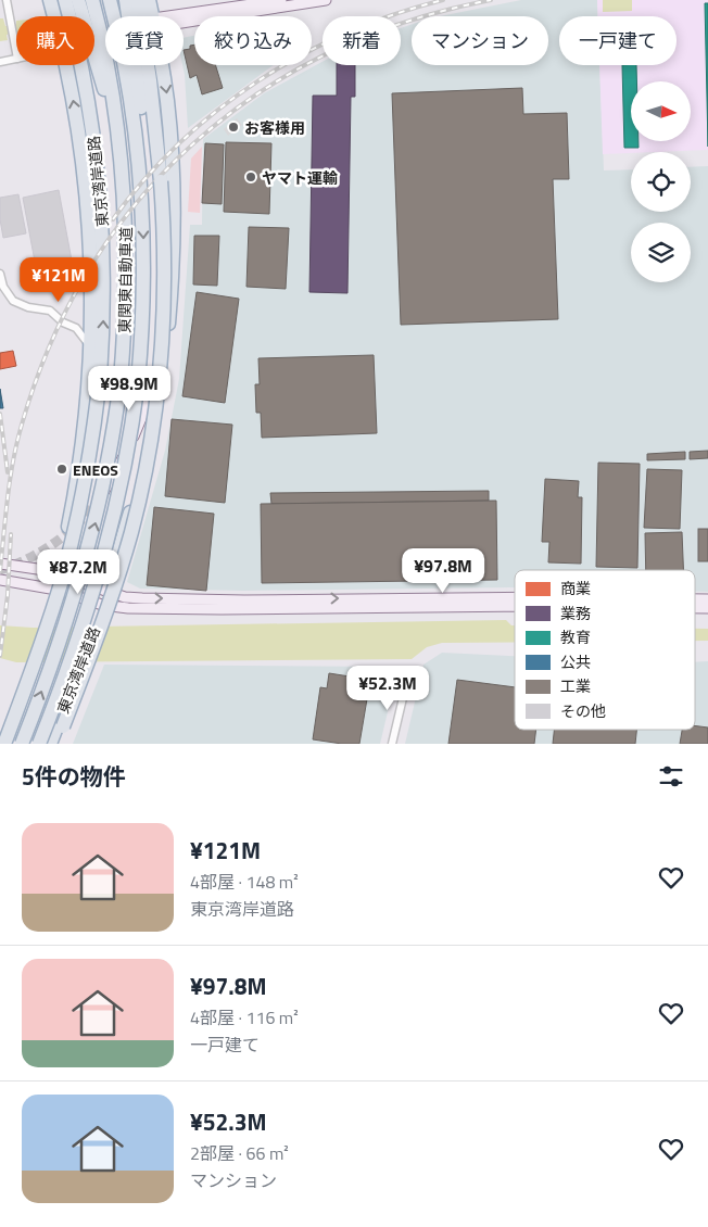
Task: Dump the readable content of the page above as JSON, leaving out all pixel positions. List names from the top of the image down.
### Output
{
  "streets": {
    "highway": ["東京湾岸道路", "東関東自動車道"]
  },
  "places": ["お客様用", "ヤマト運輸", "ENEOS"],
  "legend": [
    "商業",
    "業務",
    "教育",
    "公共",
    "工業",
    "その他"
  ],
  "north": "right",
  "page": {
    "chip": [
      "購入",
      "賃貸",
      "絞り込み",
      "新着",
      "マンション",
      "一戸建て"
    ],
    "price": [
      "¥121M",
      "¥98.9M",
      "¥97.8M",
      "¥87.2M",
      "¥52.3M"
    ],
    "heading": "5件の物件",
    "list": [
      {
        "name": "¥121M",
        "note": "4部屋 · 148 m² · 東京湾岸道路"
      },
      {
        "name": "¥97.8M",
        "note": "4部屋 · 116 m² · 一戸建て"
      },
      {
        "name": "¥52.3M",
        "note": "2部屋 · 66 m² · マンション"
      }
    ]
  }
}
